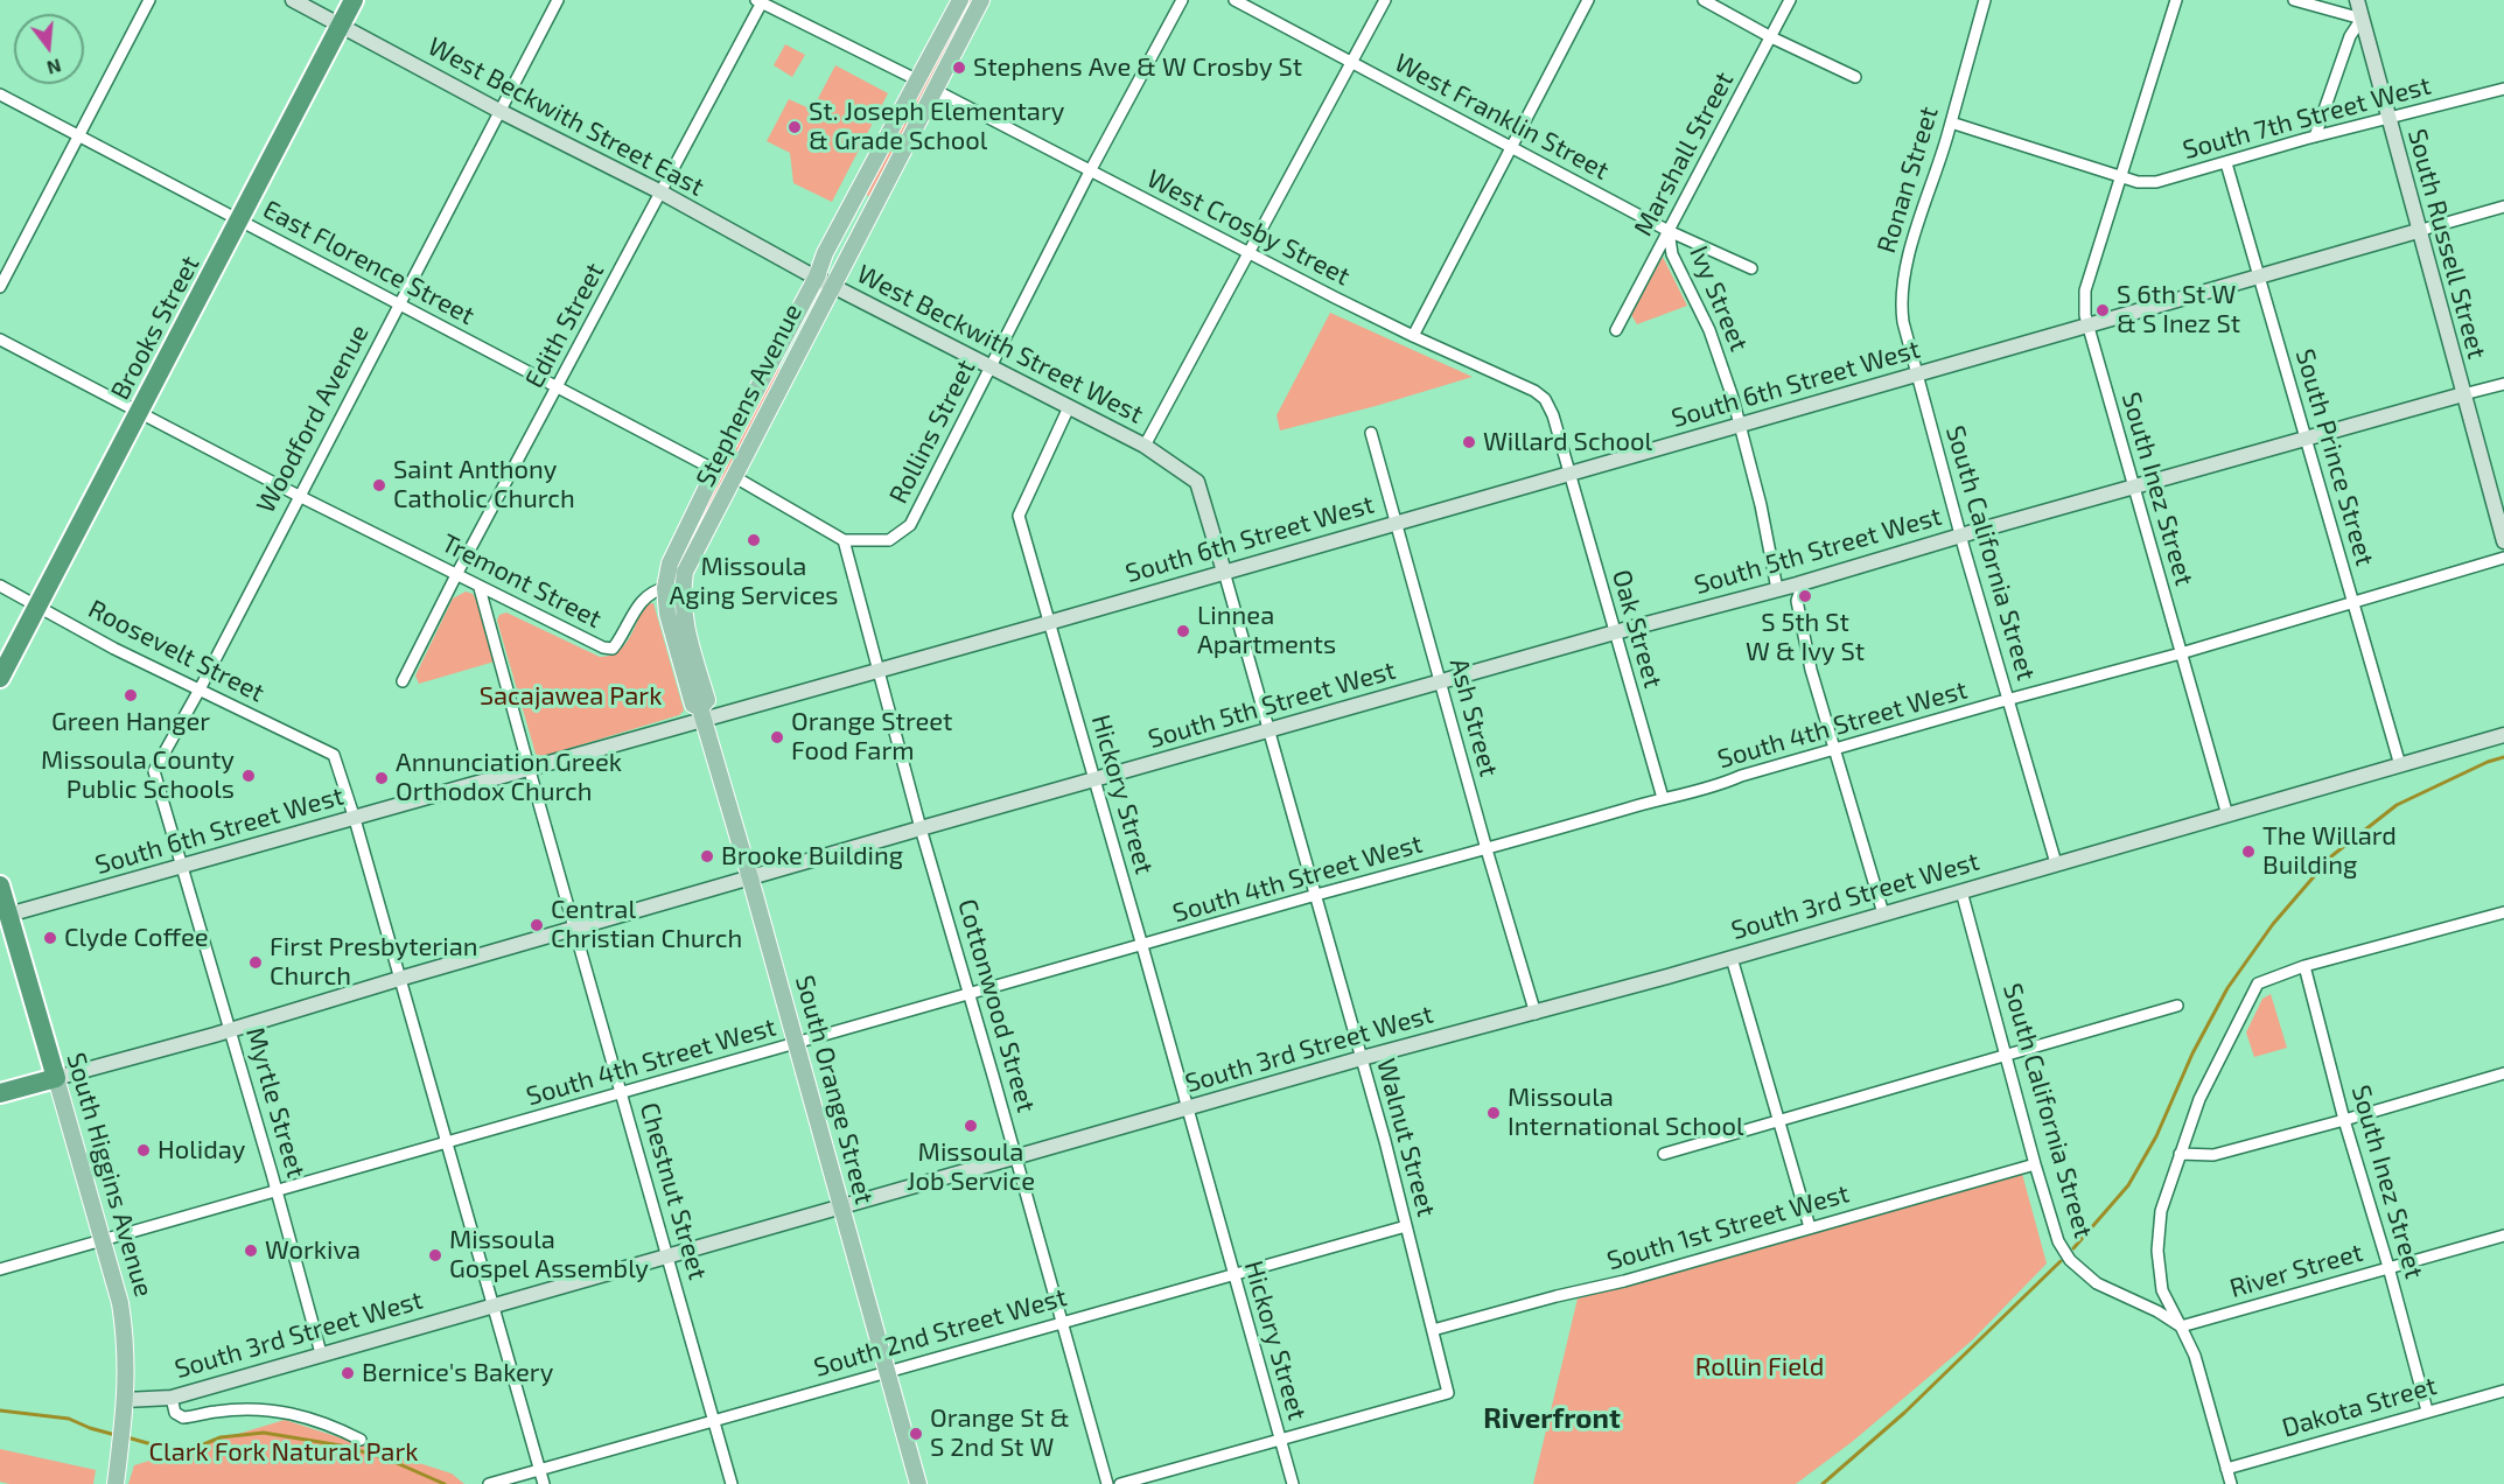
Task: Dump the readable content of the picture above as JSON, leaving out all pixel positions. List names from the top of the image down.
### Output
{
  "streets": {
    "highway": ["Brooks Street", "South Higgins Avenue"],
    "main road": ["Stephens Avenue", "South Orange Street"],
    "street": [
      "West Beckwith Street East",
      "West Franklin Street",
      "South 7th Street West",
      "Marshall Street",
      "Ronan Street",
      "West Crosby Street",
      "South Russell Street",
      "East Florence Street",
      "Ivy Street",
      "Edith Street",
      "West Beckwith Street West",
      "South 6th Street West",
      "Woodford Avenue",
      "Rollins Street",
      "South Prince Street",
      "South Inez Street",
      "South 5th Street West",
      "South California Street",
      "Tremont Street",
      "Oak Street",
      "Roosevelt Street",
      "Ash Street",
      "South 4th Street West",
      "Hickory Street",
      "South 3rd Street West",
      "Cottonwood Street",
      "Myrtle Street",
      "Walnut Street",
      "Chestnut Street",
      "South 1st Street West",
      "River Street",
      "South 2nd Street West",
      "Dakota Street"
    ]
  },
  "crossings": [
    ["West Beckwith Street East", "Edith Street"],
    ["West Beckwith Street East", "Brooks Street"],
    ["West Beckwith Street East", "West Beckwith Street West"],
    ["West Beckwith Street East", "Stephens Avenue"],
    ["West Beckwith Street East", "Woodford Avenue"],
    ["West Franklin Street", "Marshall Street"],
    ["West Franklin Street", "Ivy Street"],
    ["South 7th Street West", "Ronan Street"],
    ["South 7th Street West", "South Russell Street"],
    ["South 7th Street West", "South Prince Street"],
    ["South 7th Street West", "South Inez Street"],
    ["Marshall Street", "Ivy Street"],
    ["Ronan Street", "South 6th Street West"],
    ["Ronan Street", "South California Street"],
    ["West Crosby Street", "Stephens Avenue"],
    ["West Crosby Street", "Rollins Street"],
    ["West Crosby Street", "Oak Street"],
    ["South Russell Street", "South 6th Street West"],
    ["South Russell Street", "South 5th Street West"],
    ["East Florence Street", "Edith Street"],
    ["East Florence Street", "Brooks Street"],
    ["East Florence Street", "Stephens Avenue"],
    ["East Florence Street", "Woodford Avenue"],
    ["Ivy Street", "South 6th Street West"],
    ["Ivy Street", "South 5th Street West"],
    ["Edith Street", "Tremont Street"],
    ["Brooks Street", "Tremont Street"],
    ["Brooks Street", "Roosevelt Street"],
    ["West Beckwith Street West", "South 6th Street West"],
    ["West Beckwith Street West", "Stephens Avenue"],
    ["West Beckwith Street West", "Rollins Street"],
    ["West Beckwith Street West", "Hickory Street"],
    ["West Beckwith Street West", "Walnut Street"],
    ["South 6th Street West", "Stephens Avenue"],
    ["South 6th Street West", "Woodford Avenue"],
    ["South 6th Street West", "South Prince Street"],
    ["South 6th Street West", "South Inez Street"],
    ["South 6th Street West", "South California Street"],
    ["South 6th Street West", "Oak Street"],
    ["South 6th Street West", "Roosevelt Street"],
    ["South 6th Street West", "Ash Street"],
    ["South 6th Street West", "Hickory Street"],
    ["South 6th Street West", "Cottonwood Street"],
    ["South 6th Street West", "South Orange Street"],
    ["South 6th Street West", "Myrtle Street"],
    ["South 6th Street West", "Walnut Street"],
    ["South 6th Street West", "South Higgins Avenue"],
    ["South 6th Street West", "Chestnut Street"],
    ["Stephens Avenue", "Tremont Street"],
    ["Stephens Avenue", "South Orange Street"],
    ["Woodford Avenue", "Tremont Street"],
    ["Woodford Avenue", "Roosevelt Street"],
    ["Woodford Avenue", "Myrtle Street"],
    ["Rollins Street", "Cottonwood Street"],
    ["South Prince Street", "South 5th Street West"],
    ["South Prince Street", "South 4th Street West"],
    ["South Prince Street", "South 3rd Street West"],
    ["South Inez Street", "South 5th Street West"],
    ["South Inez Street", "South 4th Street West"],
    ["South Inez Street", "South 3rd Street West"],
    ["South Inez Street", "River Street"],
    ["South Inez Street", "Dakota Street"],
    ["South 5th Street West", "South California Street"],
    ["South 5th Street West", "Oak Street"],
    ["South 5th Street West", "Ash Street"],
    ["South 5th Street West", "Hickory Street"],
    ["South 5th Street West", "Cottonwood Street"],
    ["South 5th Street West", "South Orange Street"],
    ["South 5th Street West", "Myrtle Street"],
    ["South 5th Street West", "Walnut Street"],
    ["South 5th Street West", "South Higgins Avenue"],
    ["South 5th Street West", "Chestnut Street"],
    ["South California Street", "South 4th Street West"],
    ["South California Street", "South 3rd Street West"],
    ["South California Street", "South 1st Street West"],
    ["South California Street", "River Street"],
    ["Tremont Street", "Chestnut Street"],
    ["Oak Street", "South 4th Street West"],
    ["Ash Street", "South 4th Street West"],
    ["Ash Street", "South 3rd Street West"],
    ["South 4th Street West", "Hickory Street"],
    ["South 4th Street West", "Cottonwood Street"],
    ["South 4th Street West", "South Orange Street"],
    ["South 4th Street West", "Myrtle Street"],
    ["South 4th Street West", "Walnut Street"],
    ["South 4th Street West", "South Higgins Avenue"],
    ["South 4th Street West", "Chestnut Street"],
    ["Hickory Street", "South 3rd Street West"],
    ["Hickory Street", "Walnut Street"],
    ["Hickory Street", "South 2nd Street West"],
    ["South 3rd Street West", "Cottonwood Street"],
    ["South 3rd Street West", "South Orange Street"],
    ["South 3rd Street West", "Myrtle Street"],
    ["South 3rd Street West", "Walnut Street"],
    ["South 3rd Street West", "South Higgins Avenue"],
    ["South 3rd Street West", "Chestnut Street"],
    ["Cottonwood Street", "South 2nd Street West"],
    ["South Orange Street", "South 2nd Street West"],
    ["Walnut Street", "South 1st Street West"],
    ["Walnut Street", "South 2nd Street West"],
    ["Chestnut Street", "South 2nd Street West"]
  ],
  "districts": ["Riverfront"],
  "parks": ["Sacajawea Park", "Rollin Field", "Clark Fork Natural Park"],
  "places": [
    "Stephens Ave & W Crosby St",
    "St. Joseph Elementary & Grade School",
    "S 6th St W & S Inez St",
    "Willard School",
    "Saint Anthony Catholic Church",
    "Missoula Aging Services",
    "S 5th St W & Ivy St",
    "Linnea Apartments",
    "Green Hanger",
    "Orange Street Food Farm",
    "Missoula County Public Schools",
    "Annunciation Greek Orthodox Church",
    "The Willard Building",
    "Brooke Building",
    "Central Christian Church",
    "Clyde Coffee",
    "First Presbyterian Church",
    "Missoula International School",
    "Missoula Job Service",
    "Holiday",
    "Workiva",
    "Missoula Gospel Assembly",
    "Bernice's Bakery",
    "Orange St & S 2nd St W"
  ],
  "north": "bottom"
}
